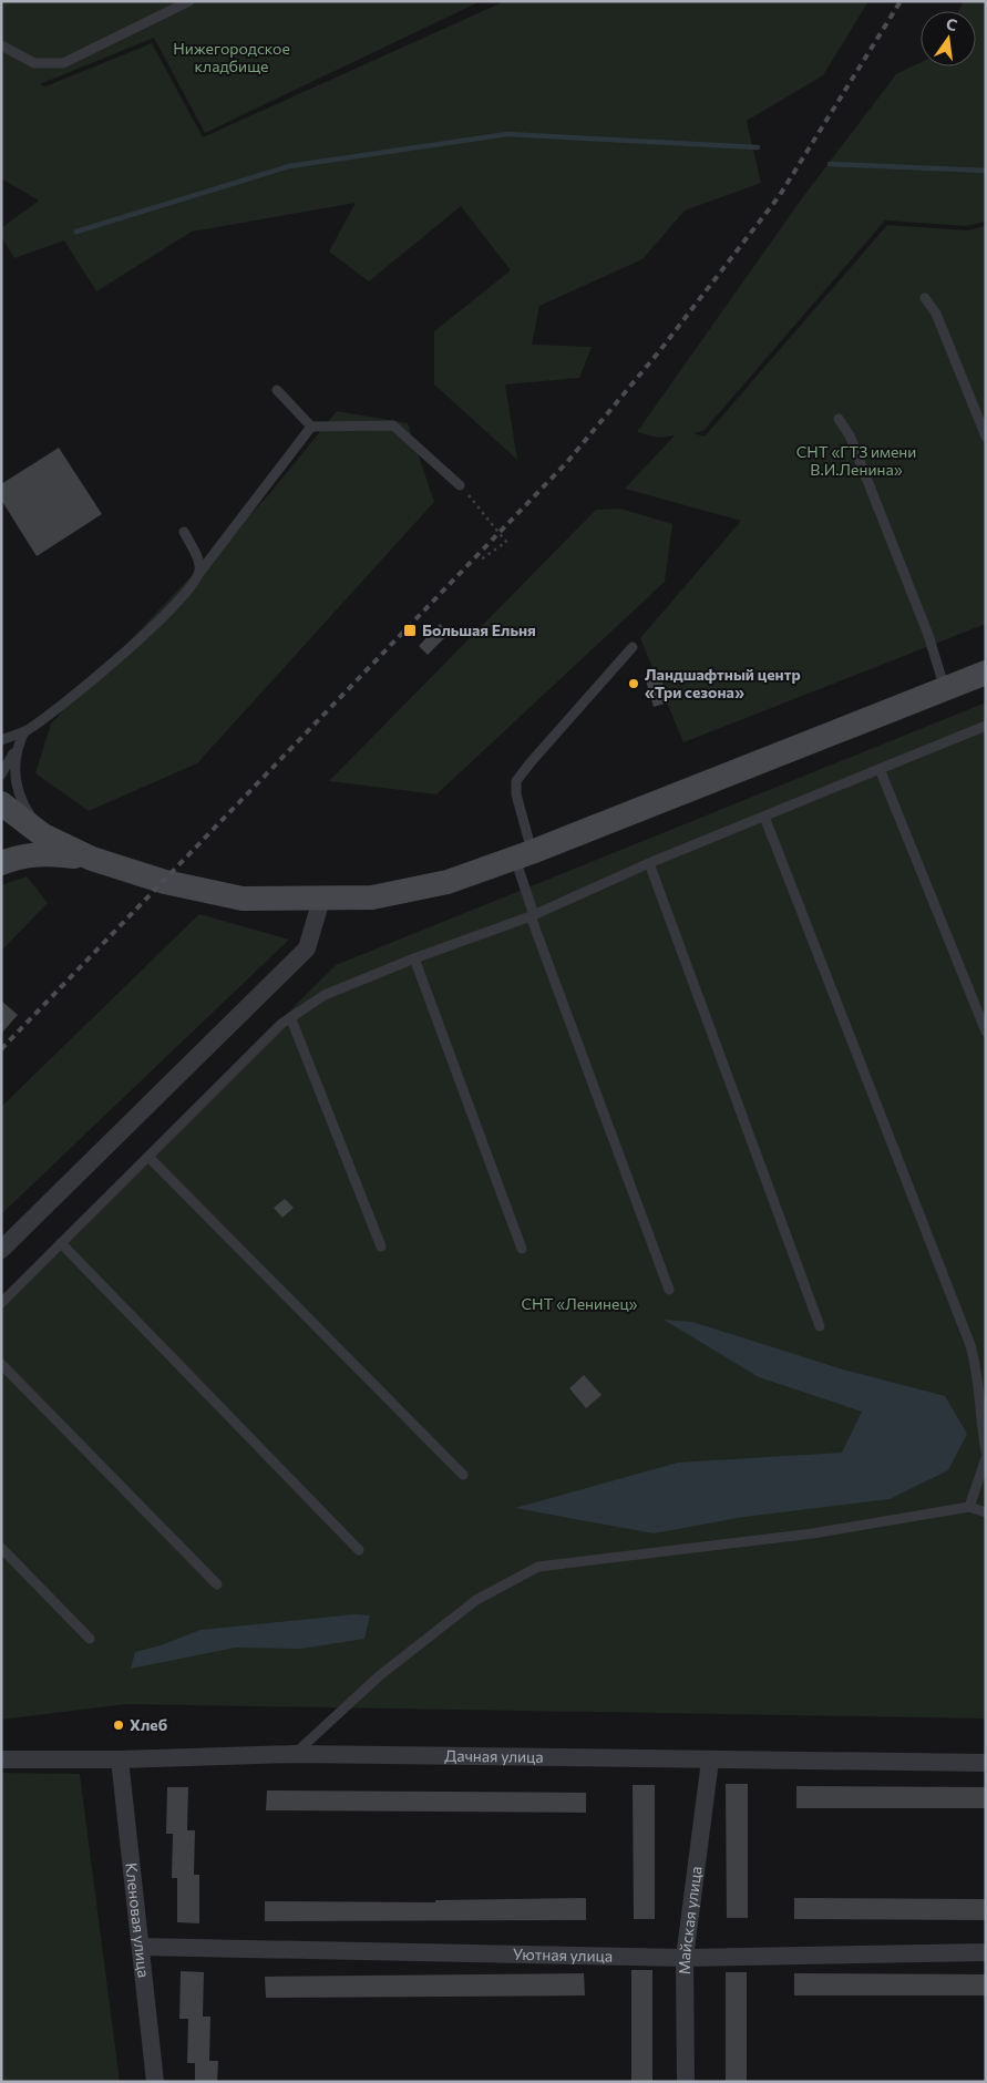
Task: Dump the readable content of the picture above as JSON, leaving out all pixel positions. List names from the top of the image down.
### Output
{
  "streets": {
    "street": [
      "Дачная улица",
      "Кленовая улица",
      "Майская улица",
      "Уютная улица"
    ]
  },
  "crossings": [
    ["Дачная улица", "Кленовая улица"],
    ["Дачная улица", "Майская улица"],
    ["Кленовая улица", "Уютная улица"],
    ["Майская улица", "Уютная улица"]
  ],
  "parks": ["Нижегородское кладбище", "СНТ «ГТЗ имени В.И.Ленина»", "СНТ «Ленинец»"],
  "places": {
    "transit": ["Большая Ельня"],
    "other": ["Ландшафтный центр «Три сезона»", "Хлеб"]
  },
  "north": "top"
}
